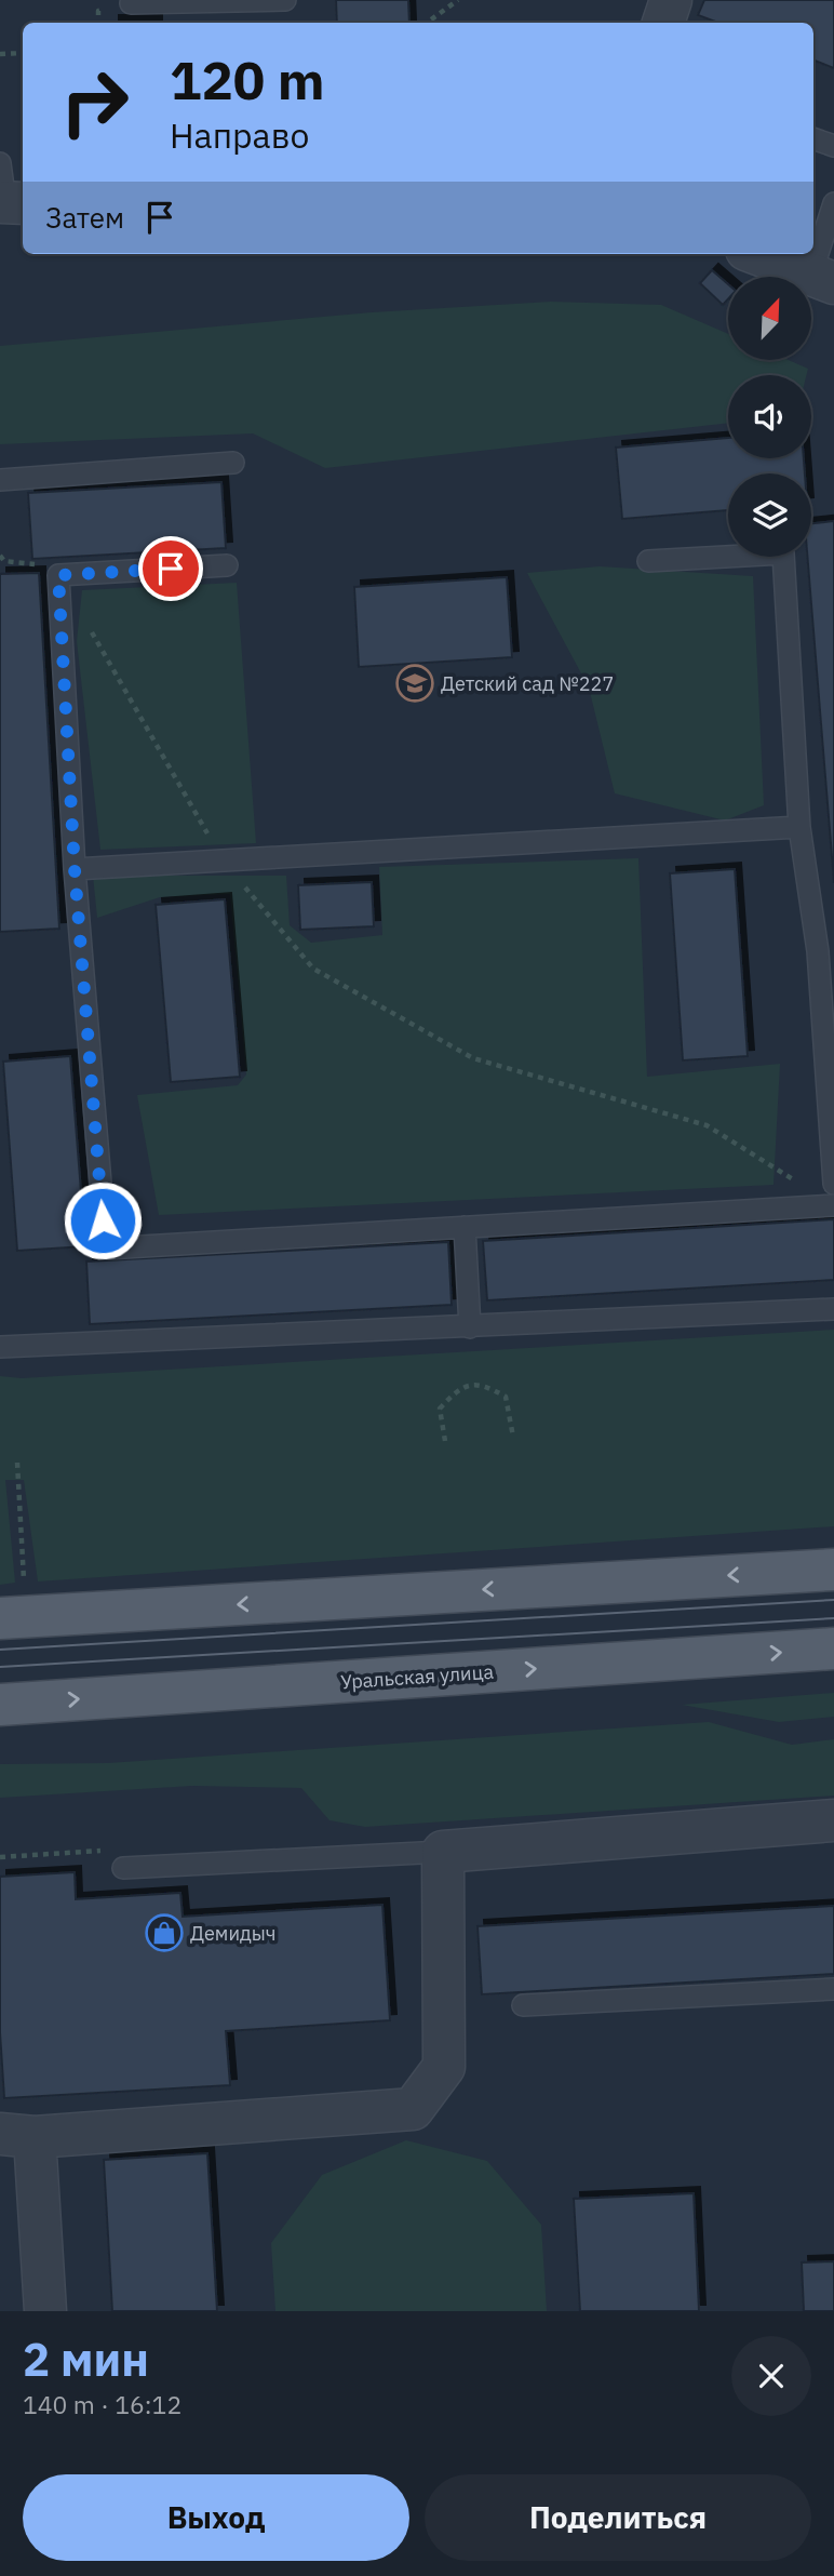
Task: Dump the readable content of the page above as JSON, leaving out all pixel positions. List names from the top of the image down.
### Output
{
  "streets": {
    "main road": ["Уральская улица"]
  },
  "places": {
    "school or university": ["Детский сад №227"],
    "shop": ["Демидыч"]
  },
  "north": "top right",
  "page": {
    "turn": ["120 m", "Направо"],
    "then": "Затем",
    "heading": ["2 мин", "140 m · 16:12"],
    "buttons": ["Выход", "Поделиться"]
  }
}
